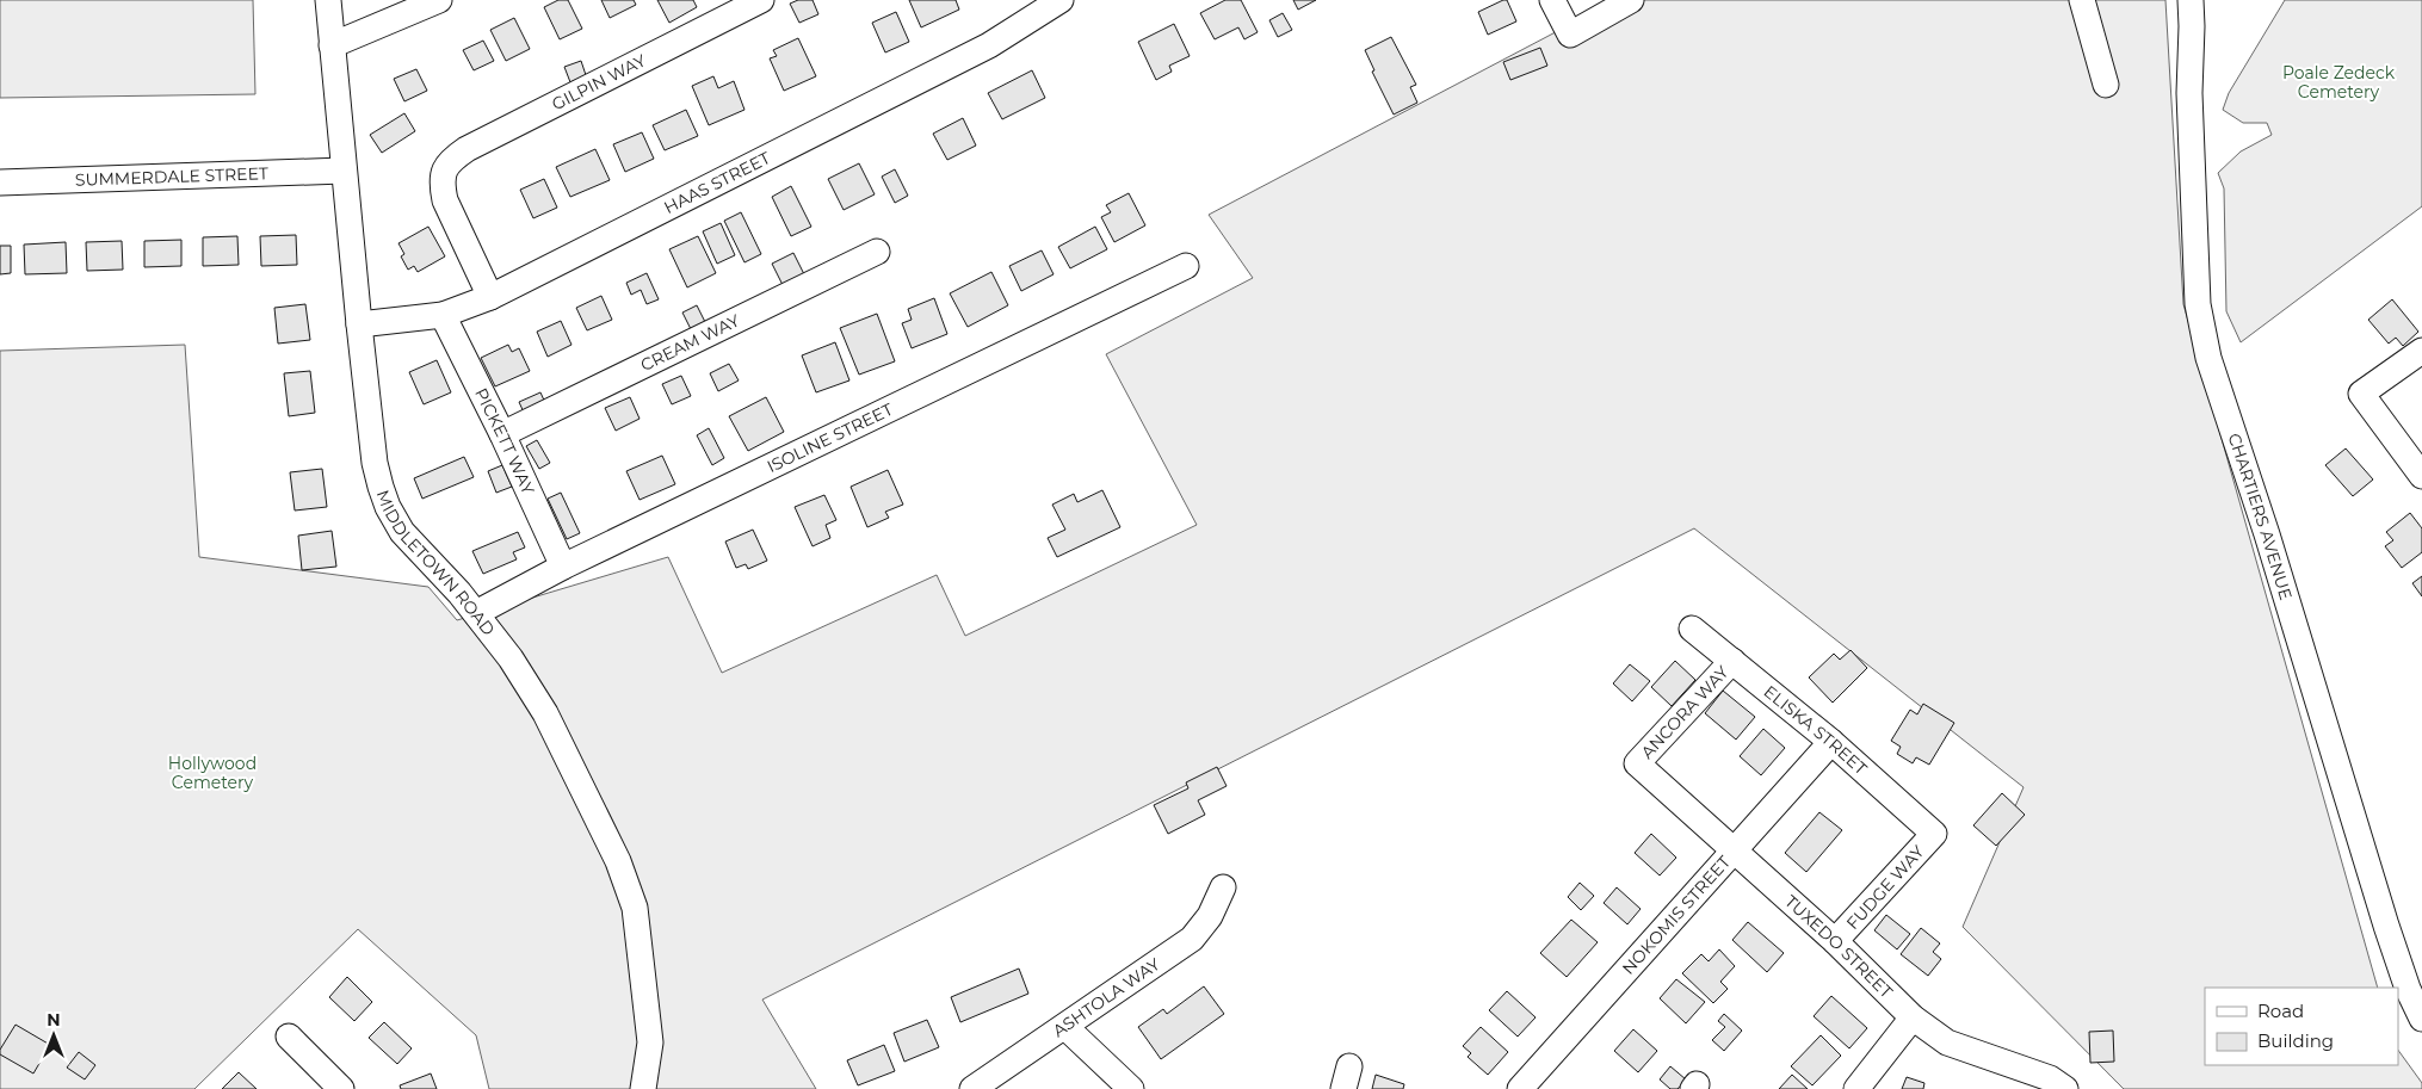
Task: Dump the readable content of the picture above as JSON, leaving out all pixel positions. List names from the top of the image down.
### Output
{
  "streets": {
    "street": [
      "GILPIN WAY",
      "SUMMERDALE STREET",
      "HAAS STREET",
      "CREAM WAY",
      "ISOLINE STREET",
      "PICKETT WAY",
      "CHARTIERS AVENUE",
      "MIDDLETOWN ROAD",
      "ANCORA WAY",
      "ELISKA STREET",
      "FUDGE WAY",
      "NOKOMIS STREET",
      "TUXEDO STREET",
      "ASHTOLA WAY"
    ]
  },
  "crossings": [
    ["GILPIN WAY", "HAAS STREET"],
    ["SUMMERDALE STREET", "MIDDLETOWN ROAD"],
    ["HAAS STREET", "PICKETT WAY"],
    ["HAAS STREET", "MIDDLETOWN ROAD"],
    ["CREAM WAY", "PICKETT WAY"],
    ["ISOLINE STREET", "PICKETT WAY"],
    ["ISOLINE STREET", "MIDDLETOWN ROAD"],
    ["ANCORA WAY", "ELISKA STREET"],
    ["ANCORA WAY", "TUXEDO STREET"],
    ["ELISKA STREET", "FUDGE WAY"],
    ["ELISKA STREET", "NOKOMIS STREET"],
    ["FUDGE WAY", "TUXEDO STREET"],
    ["NOKOMIS STREET", "TUXEDO STREET"]
  ],
  "parks": ["Poale Zedeck Cemetery", "Hollywood Cemetery"],
  "legend": ["Road", "Building"],
  "north": "top"
}
